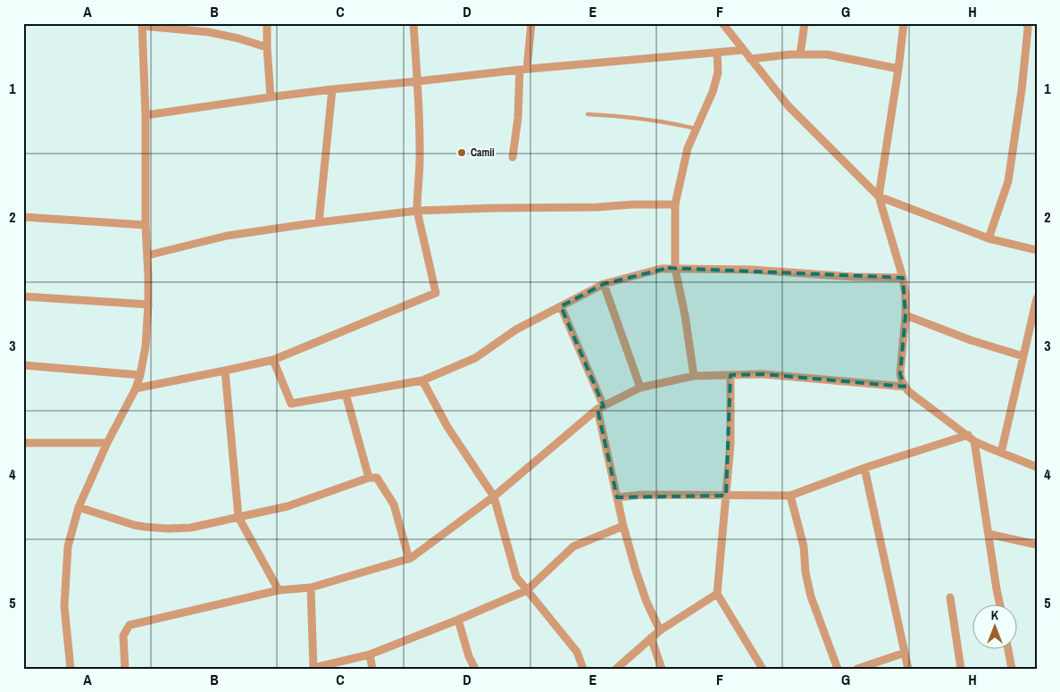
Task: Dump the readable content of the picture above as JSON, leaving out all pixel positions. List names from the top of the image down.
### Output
{
  "places": ["Camii"],
  "north": "top",
  "grid": {
    "columns": [
      "A",
      "B",
      "C",
      "D",
      "E",
      "F",
      "G",
      "H"
    ],
    "rows": [
      "1",
      "2",
      "3",
      "4",
      "5"
    ]
  }
}
